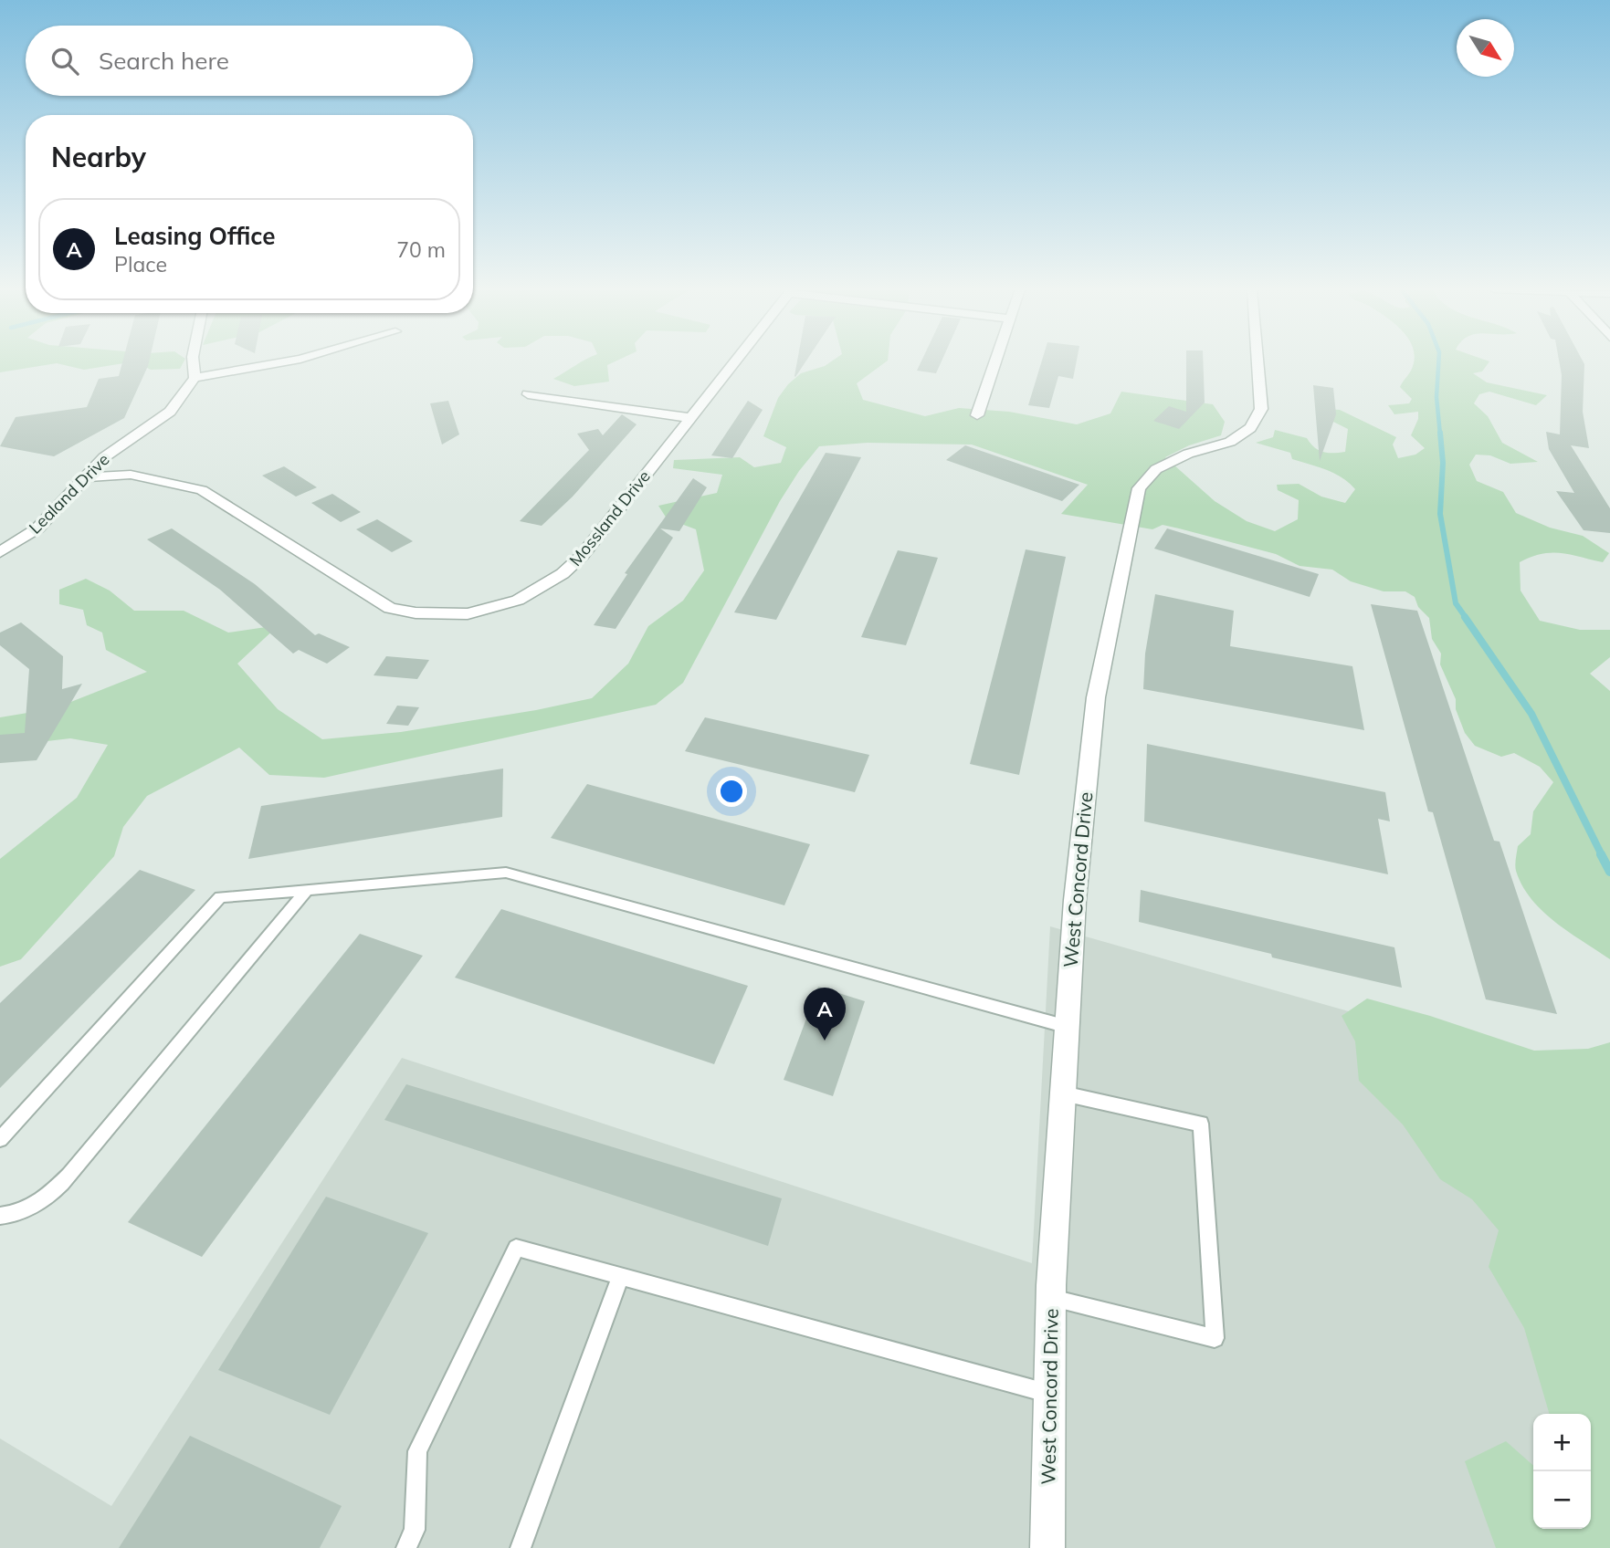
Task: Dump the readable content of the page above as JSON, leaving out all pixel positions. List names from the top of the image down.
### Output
{
  "streets": {
    "street": ["Lealand Drive", "Mossland Drive", "West Concord Drive"]
  },
  "crossings": [
    ["Lealand Drive", "Mossland Drive"]
  ],
  "north": "bottom right",
  "page": {
    "search": "Search here",
    "heading": "Nearby",
    "list": [
      {
        "mark": "A",
        "name": "Leasing Office",
        "note": "Place",
        "value": "70 m"
      }
    ],
    "pins": "A",
    "map_buttons": ["+", "−"]
  }
}
